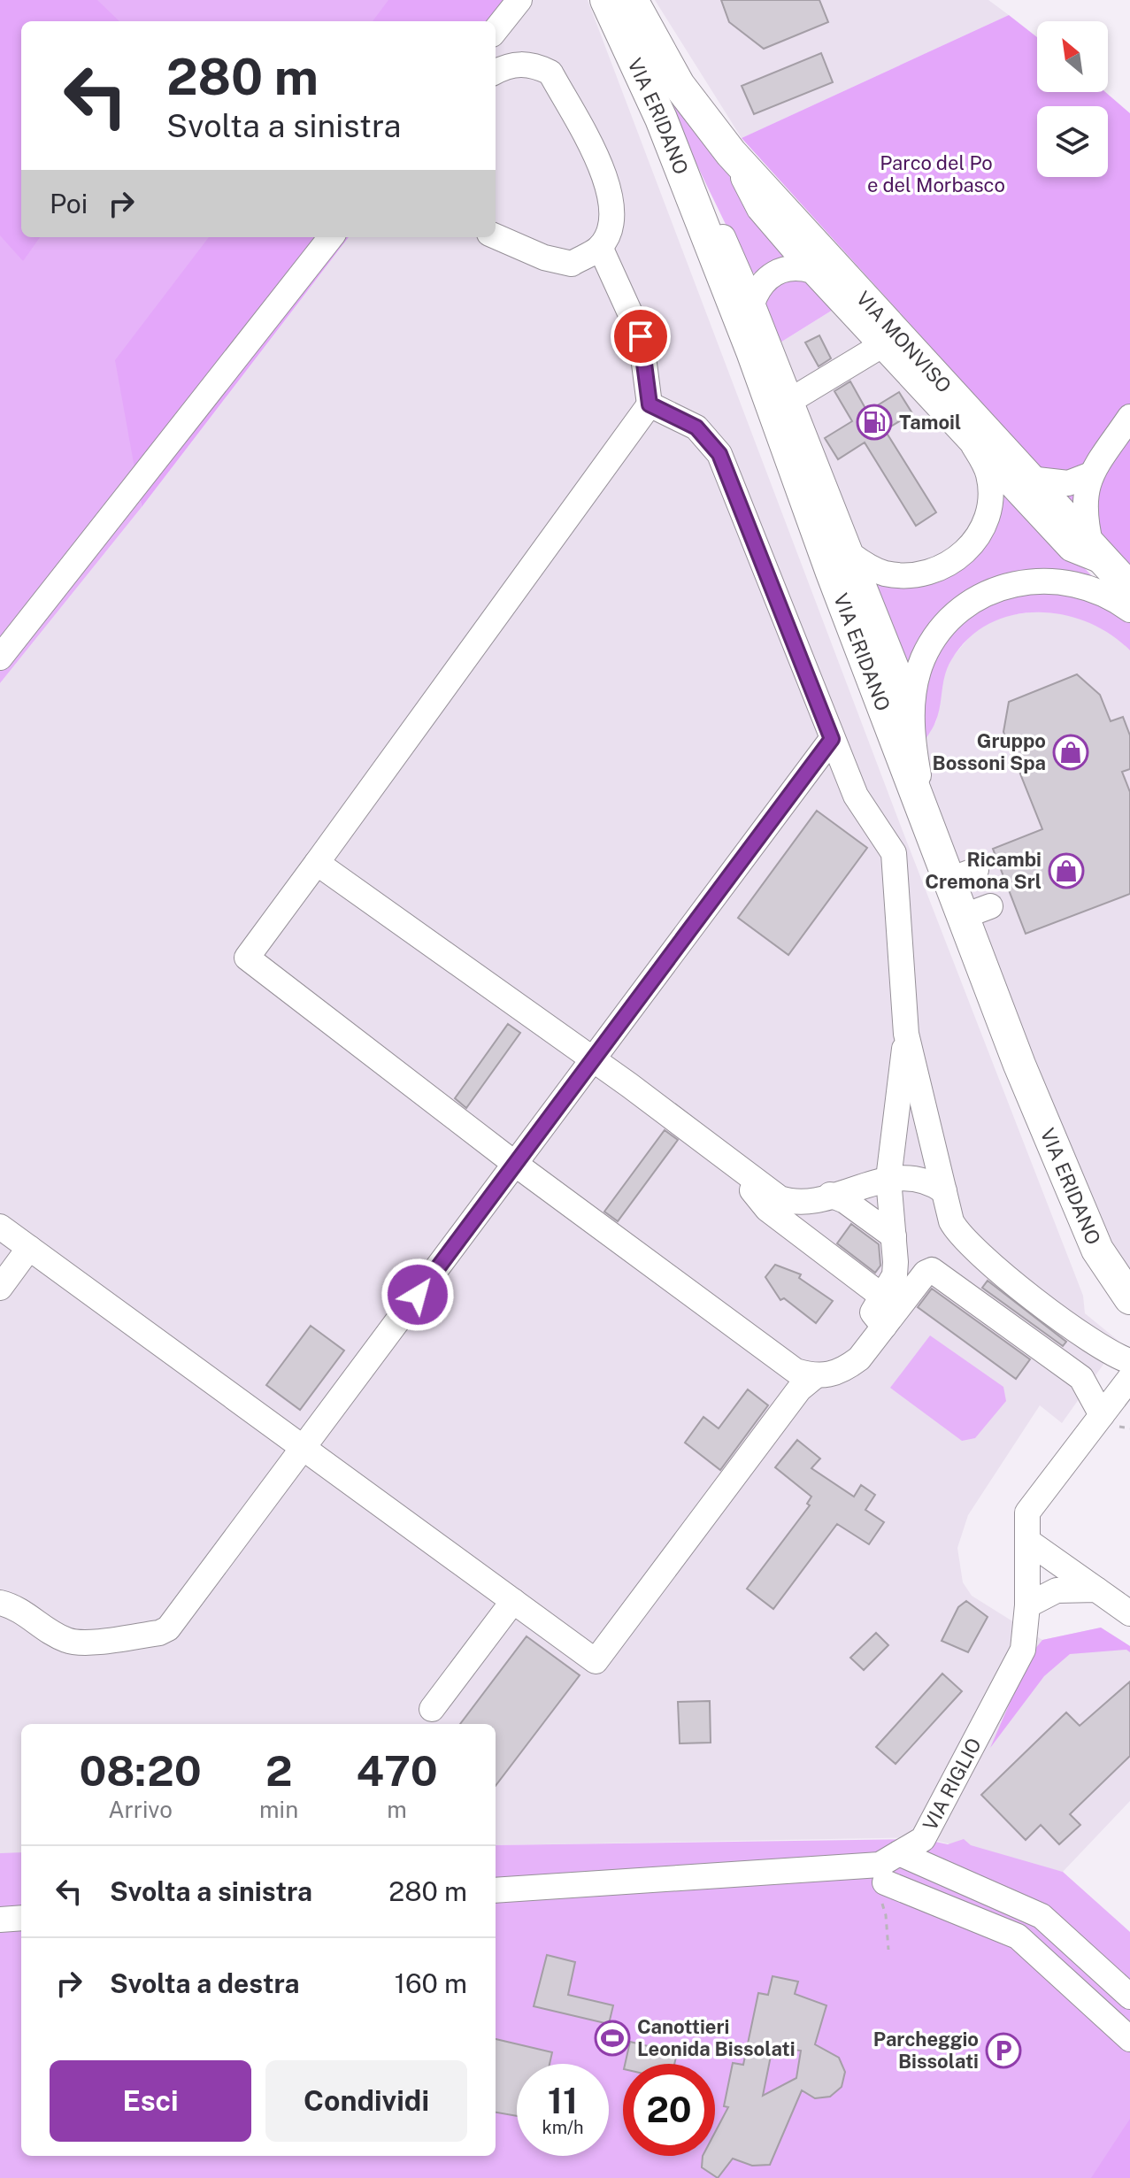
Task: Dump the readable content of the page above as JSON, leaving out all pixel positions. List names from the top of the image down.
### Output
{
  "streets": {
    "main road": ["VIA ERIDANO", "VIA MONVISO"],
    "street": ["VIA RIGLIO"]
  },
  "crossings": [
    ["VIA ERIDANO", "VIA MONVISO"]
  ],
  "parks": ["Parco del Po e del Morbasco"],
  "places": {
    "fuel station": ["Tamoil"],
    "shop": ["Gruppo Bossoni Spa", "Ricambi Cremona Srl"],
    "sports": ["Canottieri Leonida Bissolati"],
    "parking": ["Parcheggio Bissolati"]
  },
  "north": "top left",
  "page": {
    "turn": ["280 m", "Svolta a sinistra"],
    "then": "Poi",
    "eta": [
      "08:20",
      "Arrivo",
      "2",
      "min",
      "470",
      "m"
    ],
    "list": [
      {
        "name": "Svolta a sinistra",
        "value": "280 m"
      },
      {
        "name": "Svolta a destra",
        "value": "160 m"
      }
    ],
    "buttons": ["Esci", "Condividi"],
    "speed": "11 km/h",
    "limit": "20"
  }
}
